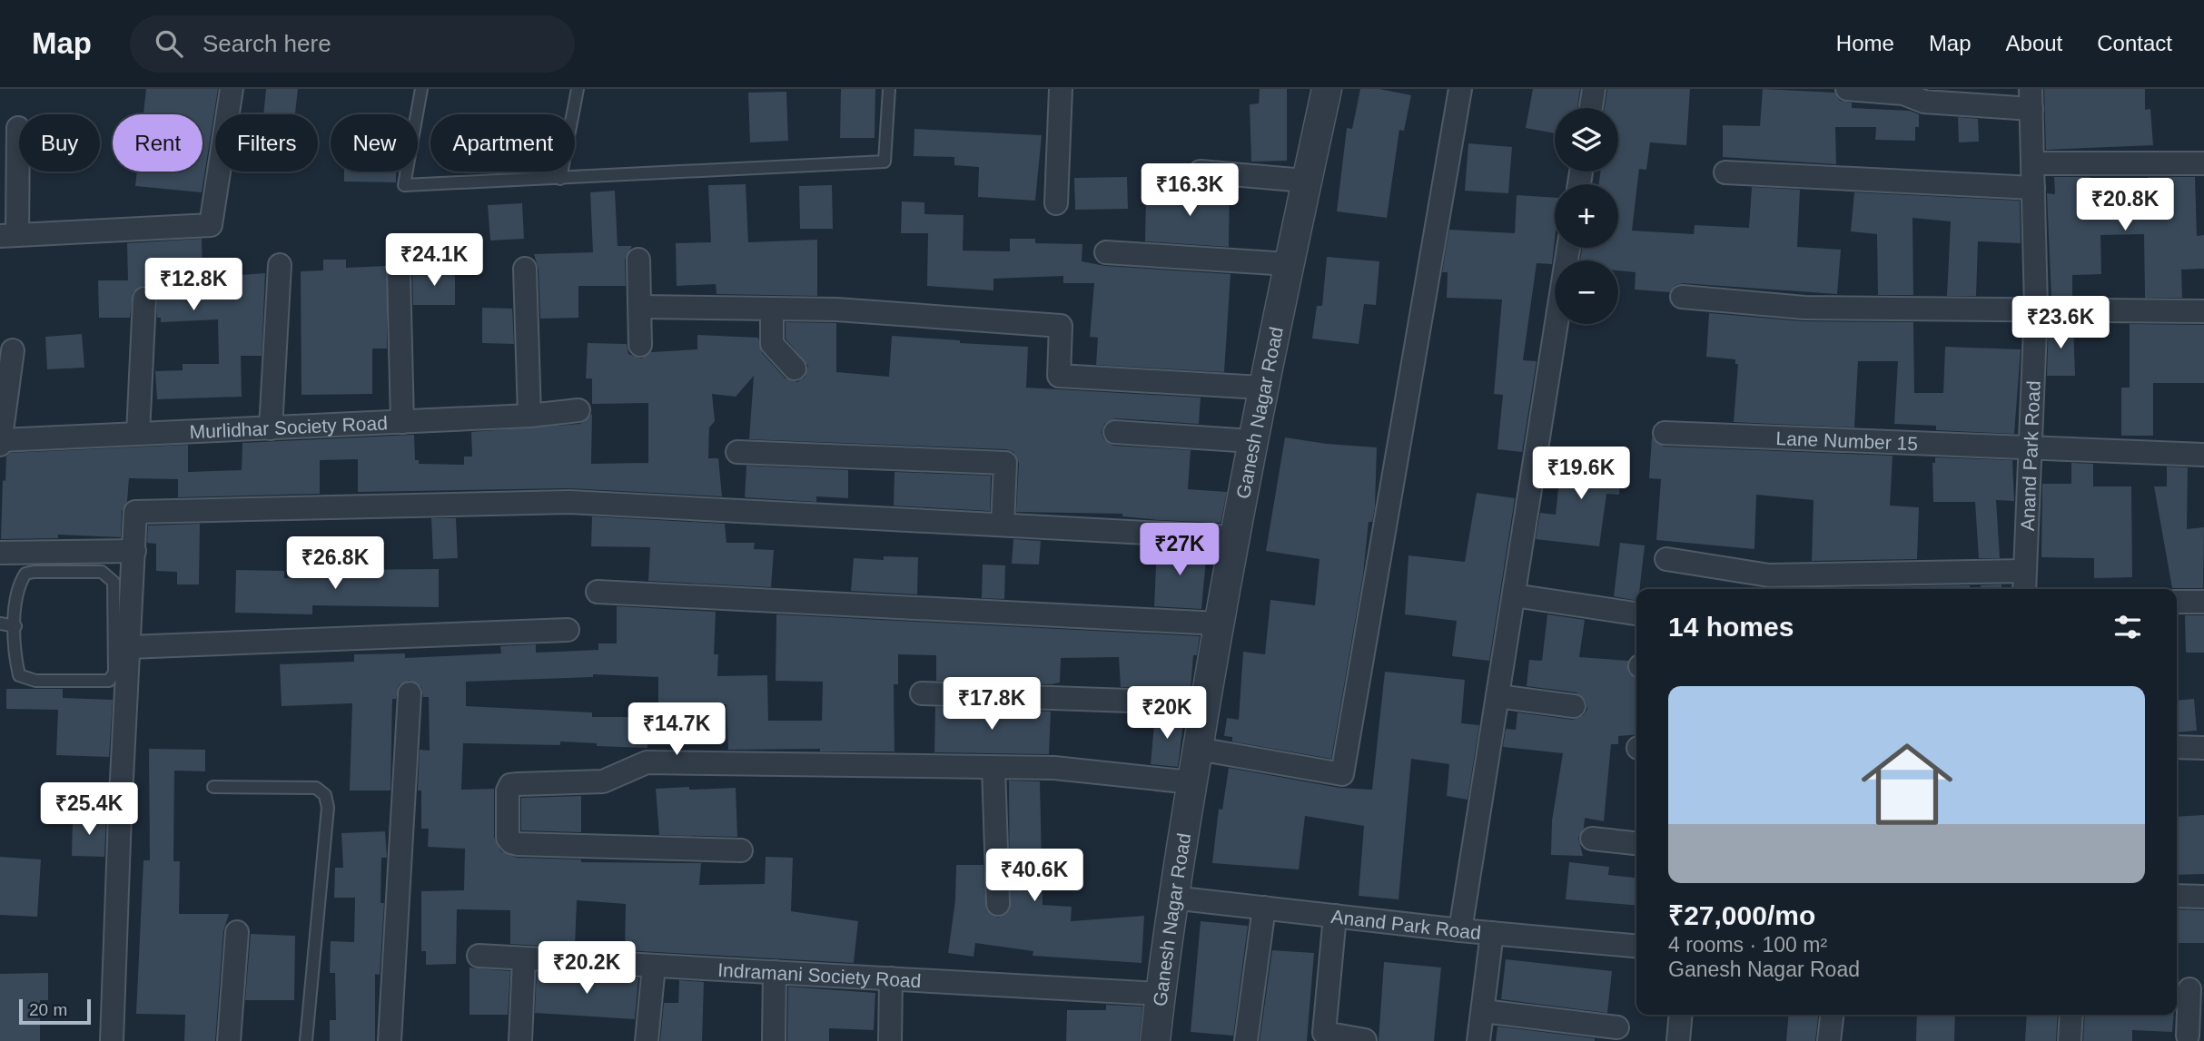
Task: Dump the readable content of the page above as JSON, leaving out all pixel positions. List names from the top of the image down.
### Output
{
  "streets": {
    "street": [
      "Ganesh Nagar Road",
      "Murlidhar Society Road",
      "Lane Number 15",
      "Anand Park Road",
      "Indramani Society Road"
    ]
  },
  "crossings": [
    ["Ganesh Nagar Road", "Anand Park Road"],
    ["Ganesh Nagar Road", "Indramani Society Road"],
    ["Lane Number 15", "Anand Park Road"]
  ],
  "scale_bar": "20 m",
  "page": {
    "header": "Map",
    "search": "Search here",
    "nav": [
      "Home",
      "Map",
      "About",
      "Contact"
    ],
    "map_buttons": ["+", "−"],
    "chip": [
      "Buy",
      "Rent",
      "Filters",
      "New",
      "Apartment"
    ],
    "price": [
      "₹16.3K",
      "₹20.8K",
      "₹24.1K",
      "₹12.8K",
      "₹23.6K",
      "₹19.6K",
      "₹27K",
      "₹26.8K",
      "₹17.8K",
      "₹20K",
      "₹14.7K",
      "₹25.4K",
      "₹40.6K",
      "₹20.2K"
    ],
    "heading": "14 homes",
    "list": [
      {
        "name": "₹27,000/mo",
        "note": "4 rooms · 100 m² · Ganesh Nagar Road"
      }
    ],
    "scale": "20 m"
  }
}
